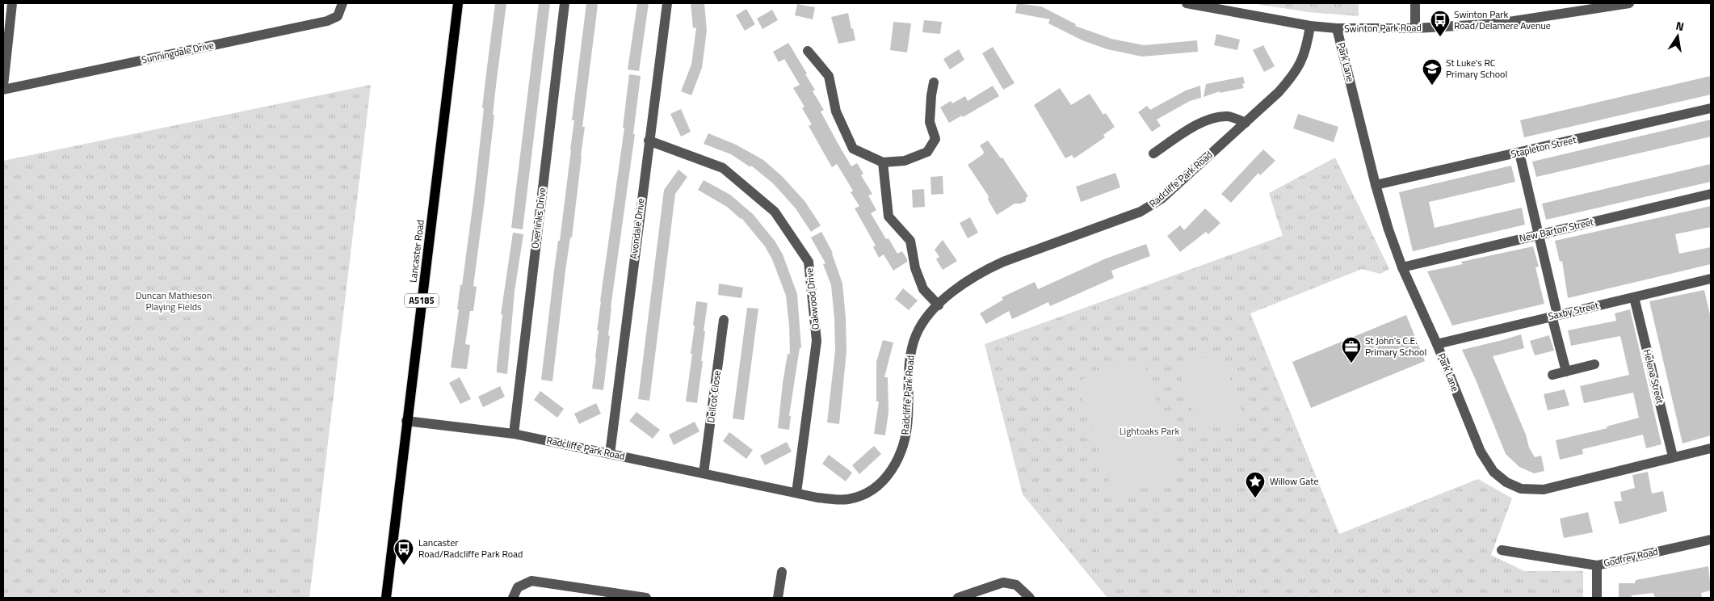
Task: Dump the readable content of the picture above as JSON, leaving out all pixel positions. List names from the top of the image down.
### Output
{
  "streets": {
    "main road": ["Lancaster Road", "A5185"],
    "street": [
      "Swinton Park Road",
      "Sunningdale Drive",
      "Park Lane",
      "Stapleton Street",
      "Radcliffe Park Road",
      "Overlinks Drive",
      "Avondale Drive",
      "New Barton Street",
      "Oakwood Drive",
      "Saxby Street",
      "Helena Street",
      "Dellcot Close",
      "Godfrey Road"
    ]
  },
  "crossings": [
    ["Swinton Park Road", "Park Lane"],
    ["Swinton Park Road", "Radcliffe Park Road"],
    ["Park Lane", "Stapleton Street"],
    ["Park Lane", "New Barton Street"],
    ["Park Lane", "Saxby Street"],
    ["Park Lane", "Helena Street"],
    ["Radcliffe Park Road", "Overlinks Drive"],
    ["Radcliffe Park Road", "Avondale Drive"],
    ["Radcliffe Park Road", "Lancaster Road"],
    ["Radcliffe Park Road", "Oakwood Drive"],
    ["Radcliffe Park Road", "Dellcot Close"],
    ["Avondale Drive", "Oakwood Drive"],
    ["Saxby Street", "Helena Street"]
  ],
  "parks": ["Duncan Mathieson Playing Fields", "Lightoaks Park"],
  "places": {
    "bus stop": ["Swinton Park Road/Delamere Avenue", "Lancaster Road/Radcliffe Park Road"],
    "school or university": ["St Luke's RC Primary School"],
    "office": ["St John's C.E. Primary School"],
    "place": ["Willow Gate"]
  },
  "north": "top"
}
